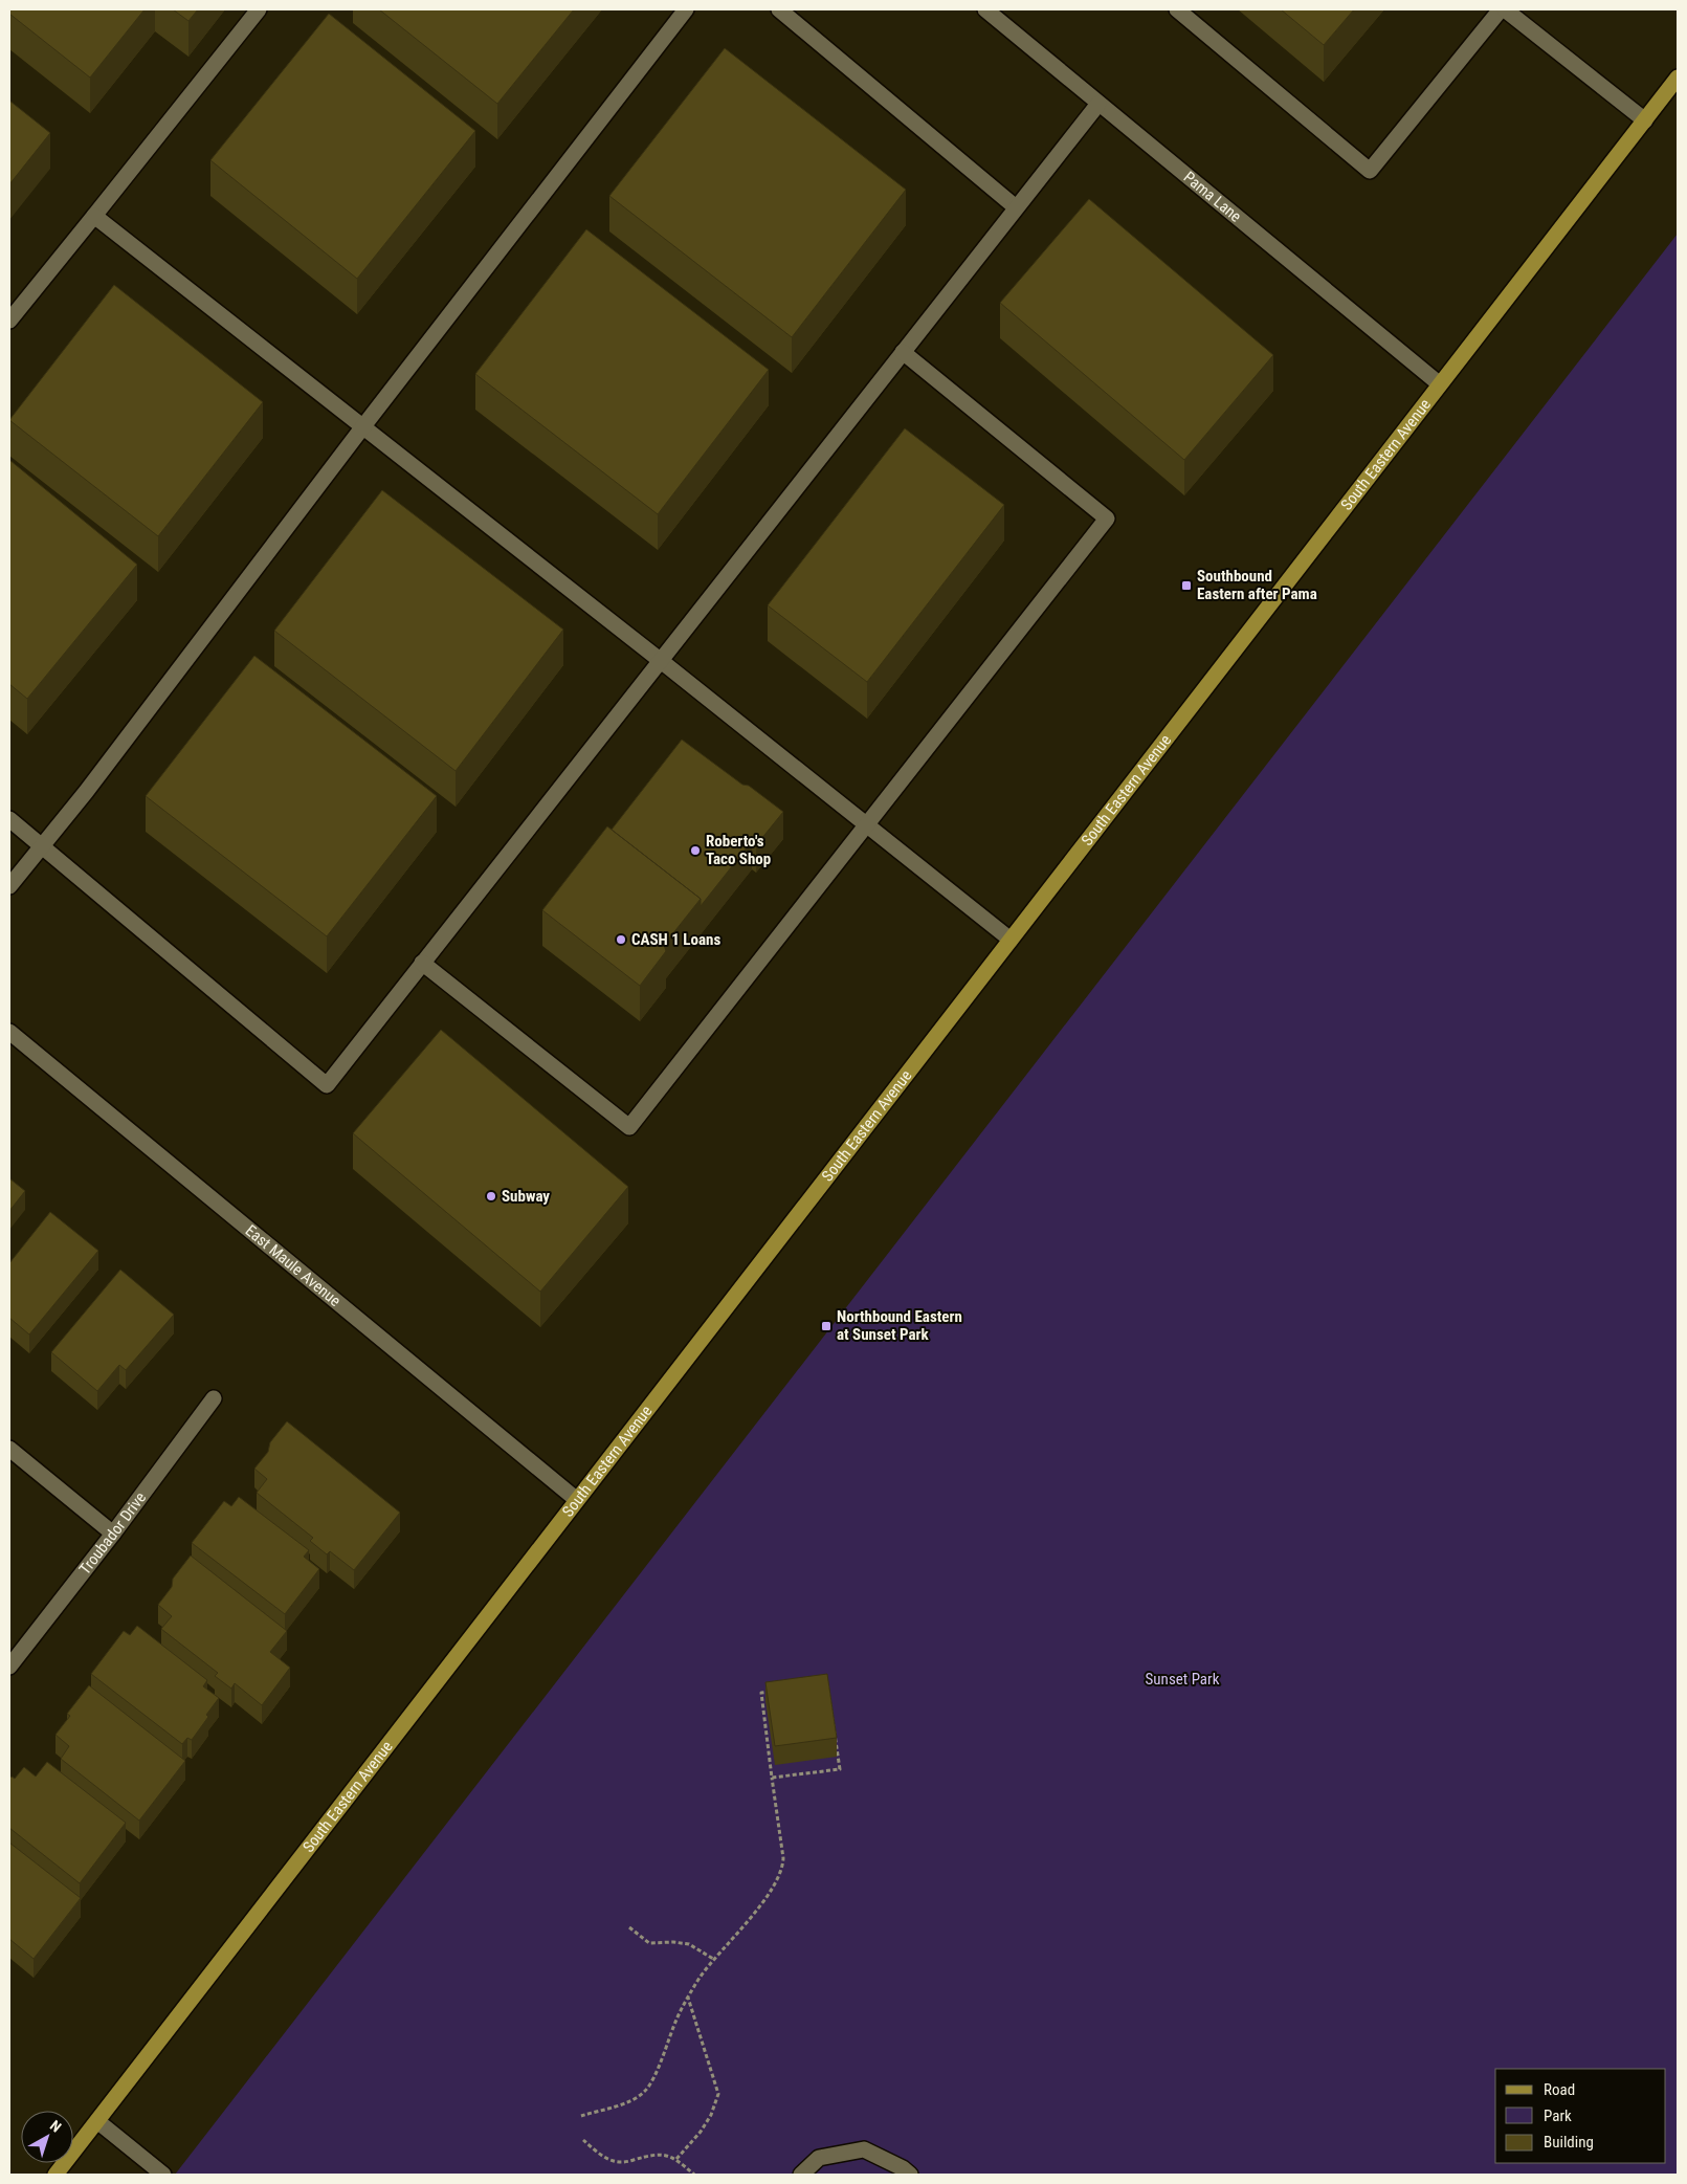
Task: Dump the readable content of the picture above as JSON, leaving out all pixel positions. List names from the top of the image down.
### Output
{
  "streets": {
    "main road": ["South Eastern Avenue"],
    "street": ["Pama Lane", "East Maule Avenue", "Troubador Drive"]
  },
  "crossings": [
    ["Pama Lane", "South Eastern Avenue"],
    ["South Eastern Avenue", "East Maule Avenue"]
  ],
  "parks": ["Sunset Park"],
  "places": {
    "transit": ["Southbound Eastern after Pama", "Northbound Eastern at Sunset Park"],
    "other": ["Roberto's Taco Shop", "CASH 1 Loans", "Subway"]
  },
  "legend": ["Road", "Park", "Building"],
  "north": "top right"
}
